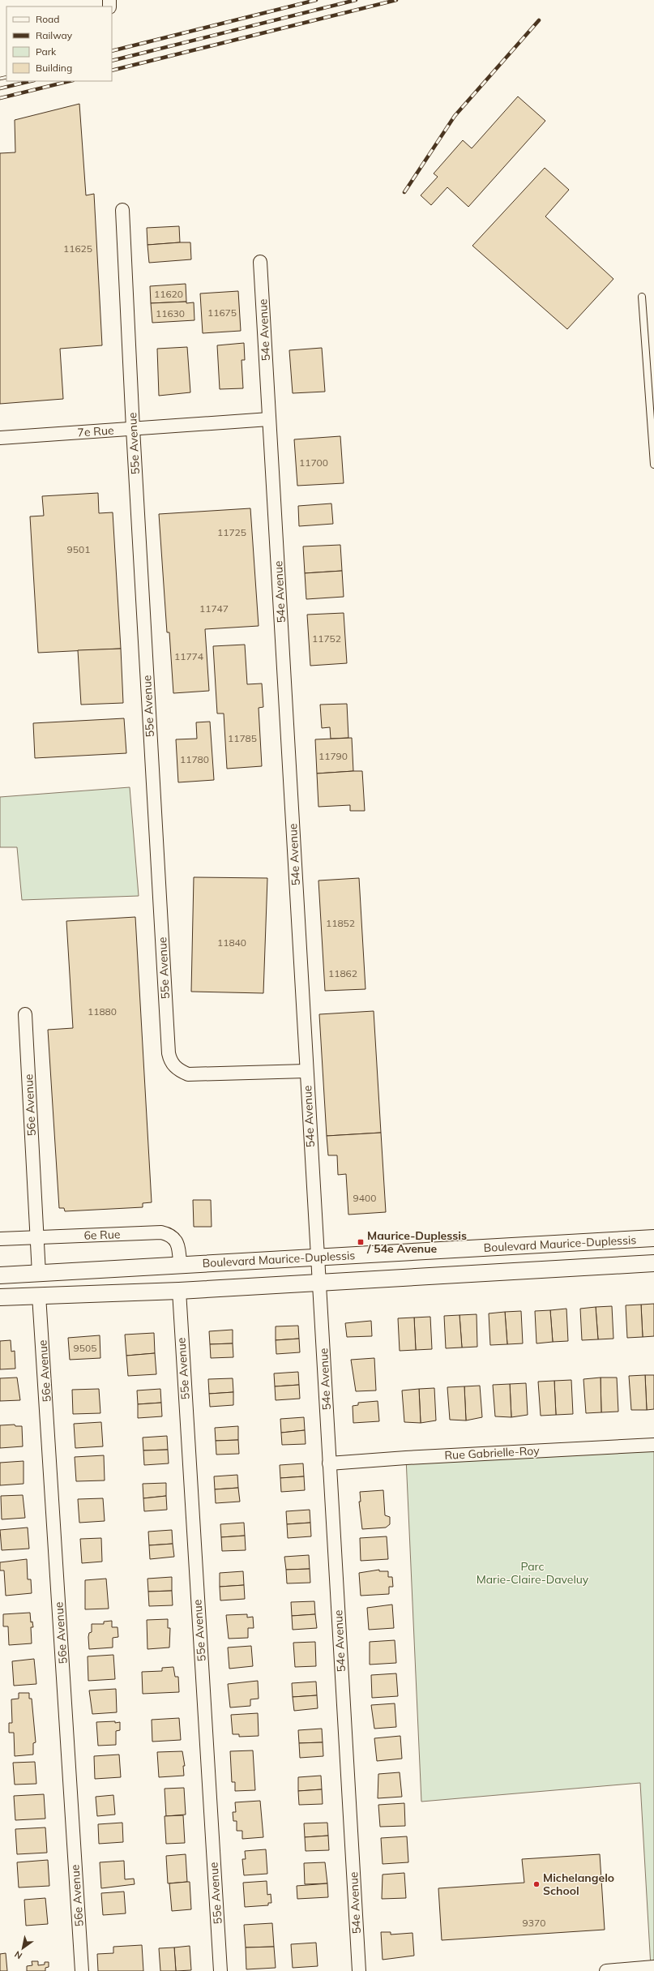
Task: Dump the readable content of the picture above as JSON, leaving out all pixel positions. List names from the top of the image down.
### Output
{
  "streets": {
    "street": [
      "54e Avenue",
      "7e Rue",
      "55e Avenue",
      "56e Avenue",
      "6e Rue",
      "Boulevard Maurice-Duplessis",
      "Rue Gabrielle-Roy"
    ]
  },
  "crossings": [
    ["54e Avenue", "7e Rue"],
    ["54e Avenue", "55e Avenue"],
    ["54e Avenue", "Boulevard Maurice-Duplessis"],
    ["54e Avenue", "Rue Gabrielle-Roy"],
    ["7e Rue", "55e Avenue"],
    ["56e Avenue", "6e Rue"],
    ["56e Avenue", "Boulevard Maurice-Duplessis"],
    ["6e Rue", "Boulevard Maurice-Duplessis"]
  ],
  "parks": ["Parc Marie-Claire-Daveluy"],
  "places": {
    "transit": ["Maurice-Duplessis / 54e Avenue"],
    "other": ["Michelangelo School"]
  },
  "house_numbers": [
    "11625",
    "11620",
    "11675",
    "11630",
    "11700",
    "11725",
    "9501",
    "11747",
    "11752",
    "11774",
    "11785",
    "11790",
    "11780",
    "11852",
    "11840",
    "11862",
    "11880",
    "9400",
    "9505",
    "9370"
  ],
  "legend": [
    "Road",
    "Railway",
    "Park",
    "Building"
  ],
  "north": "bottom left"
}
